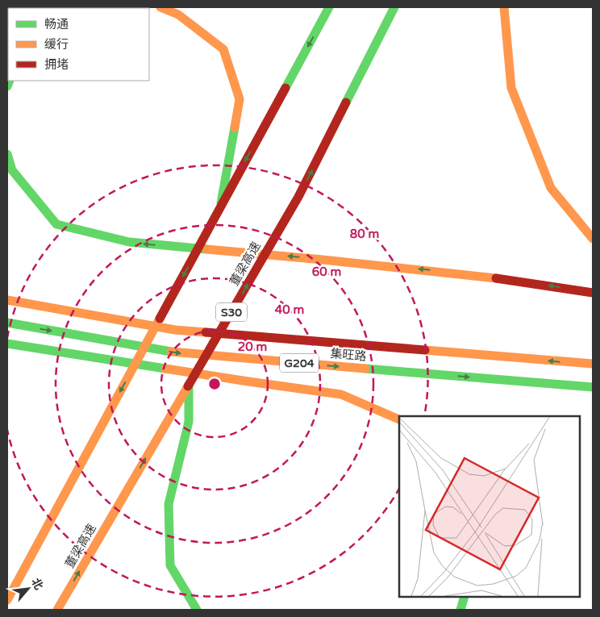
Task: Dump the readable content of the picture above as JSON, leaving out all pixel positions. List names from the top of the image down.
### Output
{
  "streets": {
    "highway": [
      "董梁高速",
      "S30",
      "集旺路",
      "G204"
    ]
  },
  "legend": ["畅通", "缓行", "拥堵"],
  "north": "top right",
  "rings": [
    "80 m",
    "60 m",
    "40 m",
    "20 m"
  ]
}
